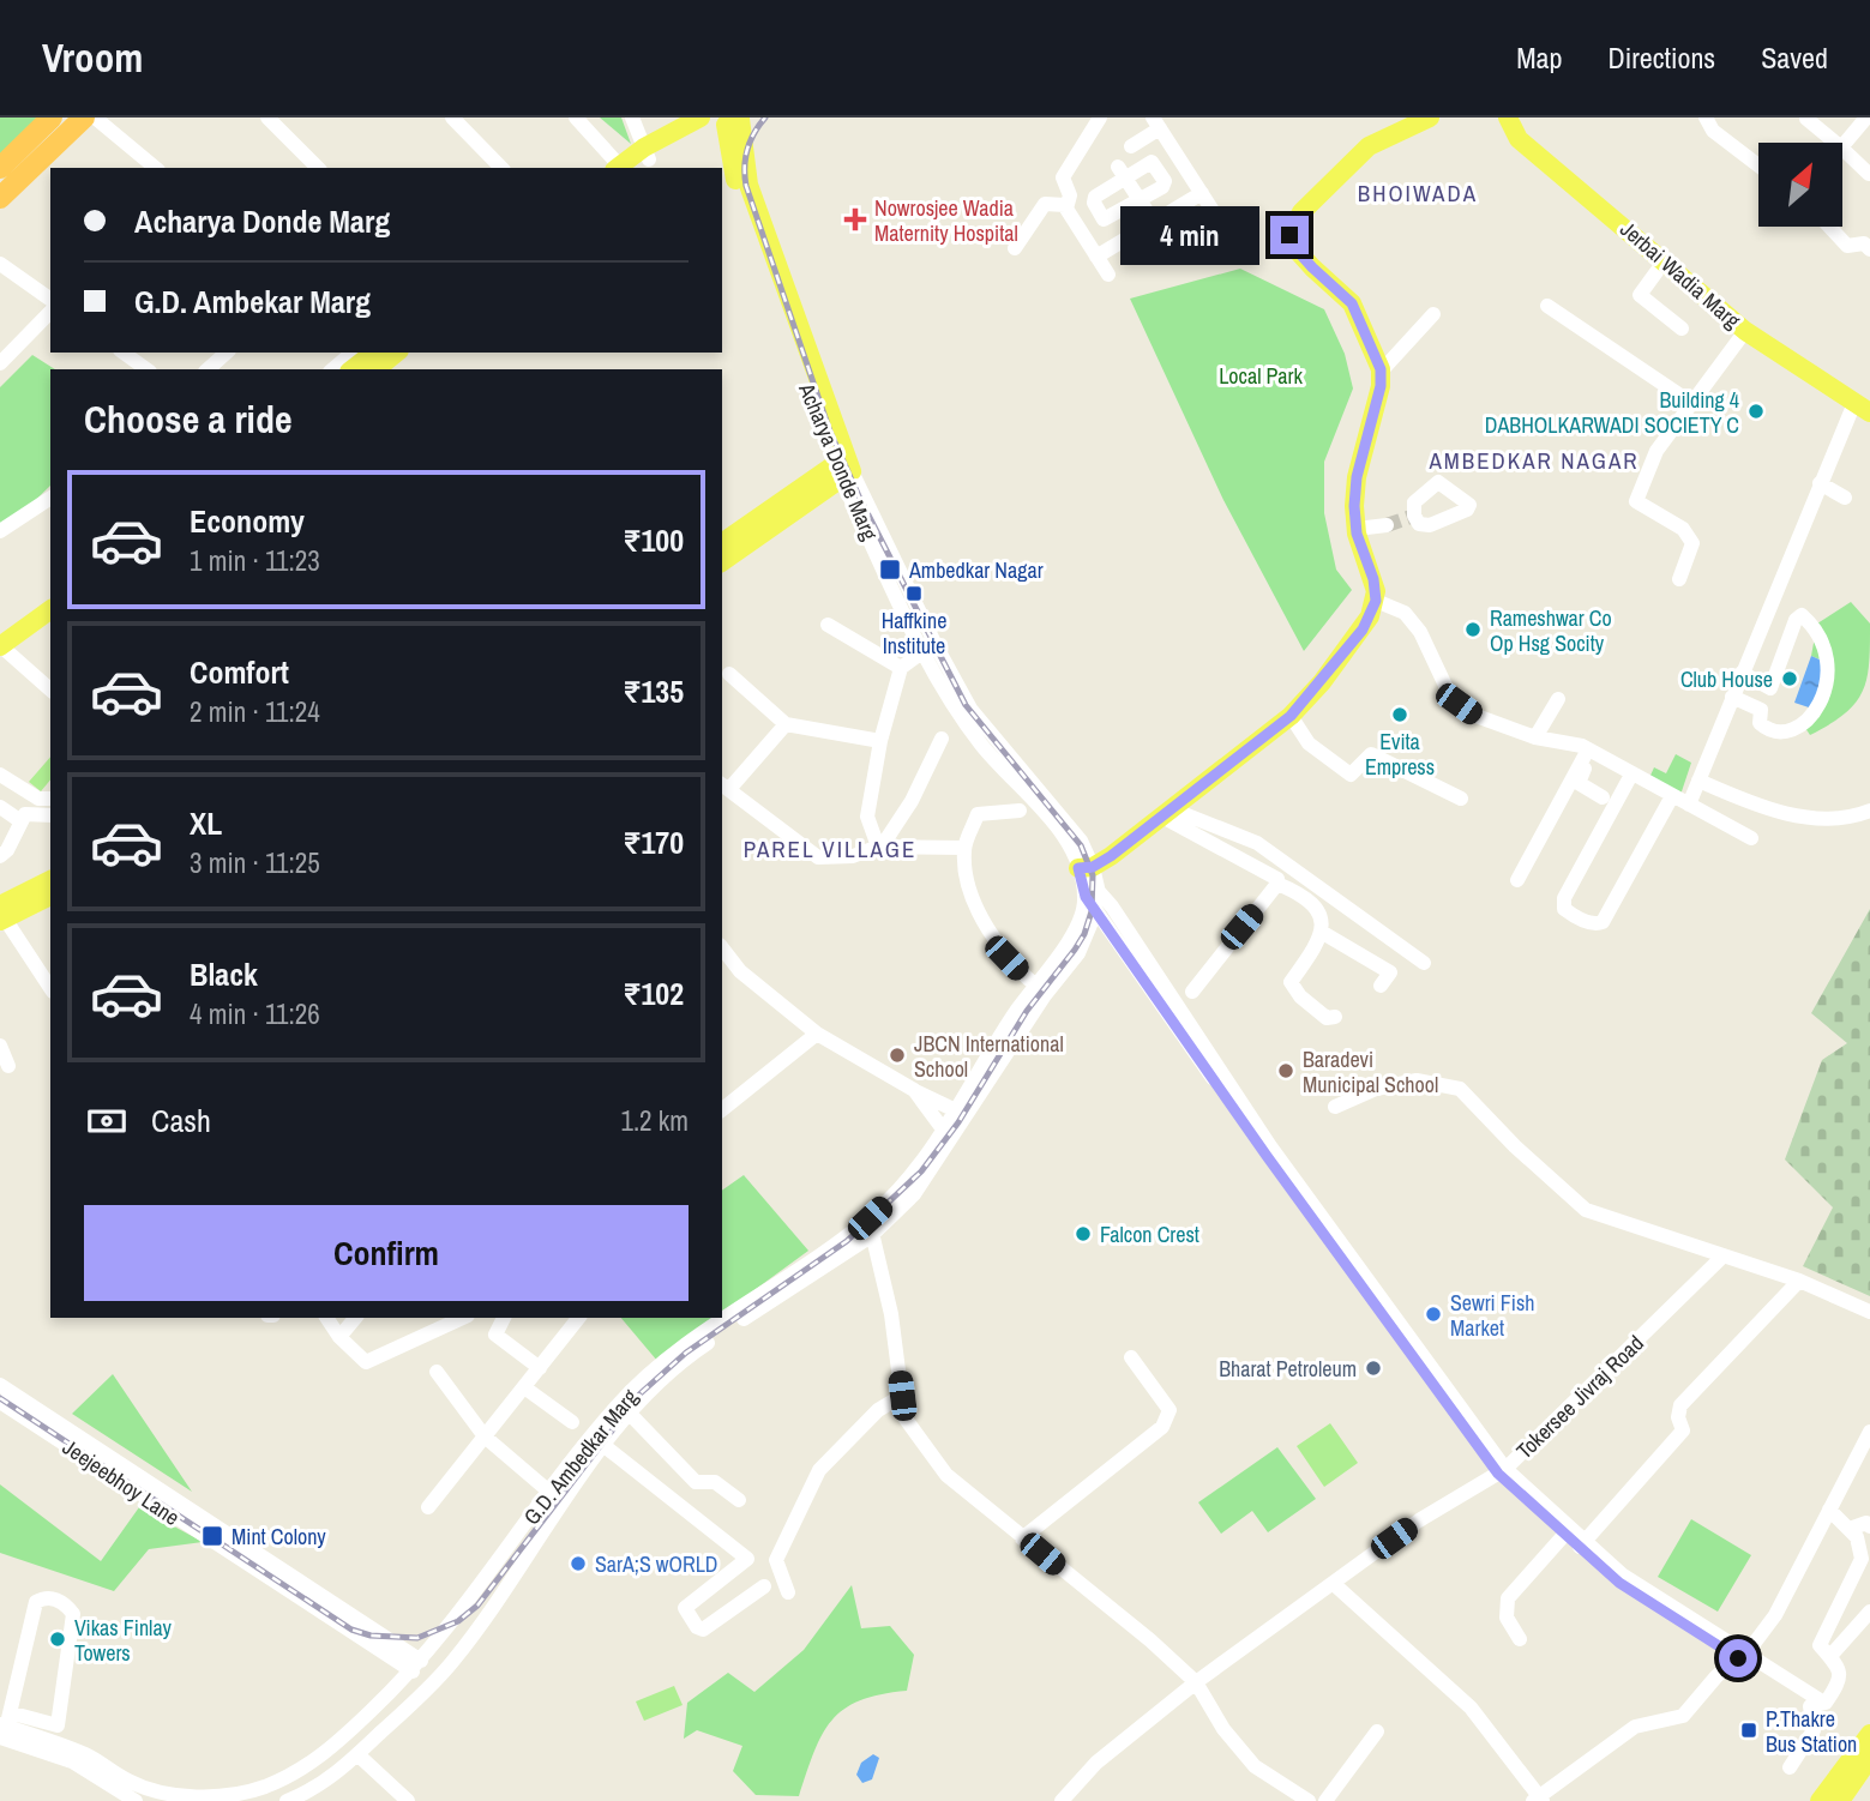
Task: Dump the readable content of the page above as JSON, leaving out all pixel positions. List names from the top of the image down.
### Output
{
  "streets": {
    "main road": ["Jerbai Wadia Marg", "Acharya Donde Marg"],
    "street": ["Tokersee Jivraj Road", "G.D. Ambedkar Marg", "Jeejeebhoy Lane"]
  },
  "crossings": [
    ["Acharya Donde Marg", "Tokersee Jivraj Road"],
    ["G.D. Ambedkar Marg", "Jeejeebhoy Lane"]
  ],
  "districts": ["BHOIWADA", "AMBEDKAR NAGAR", "PAREL VILLAGE"],
  "parks": ["Local Park"],
  "places": {
    "health": ["Nowrosjee Wadia Maternity Hospital"],
    "other": [
      "Building 4 DABHOLKARWADI SOCIETY C",
      "Rameshwar Co Op Hsg Socity",
      "Club House",
      "Evita Empress",
      "JBCN International School",
      "Baradevi Municipal School",
      "Falcon Crest",
      "Sewri Fish Market",
      "Bharat Petroleum",
      "SarA;S wORLD",
      "Vikas Finlay Towers"
    ],
    "transit": [
      "Ambedkar Nagar",
      "Haffkine Institute",
      "Mint Colony",
      "P.Thakre Bus Station"
    ]
  },
  "north": "top right",
  "page": {
    "header": "Vroom",
    "nav": ["Map", "Directions", "Saved"],
    "banner": ["Acharya Donde Marg", "G.D. Ambekar Marg"],
    "bubble": "4 min",
    "heading": "Choose a ride",
    "list": [
      {
        "name": "Economy",
        "note": "1 min · 11:23",
        "value": "₹100"
      },
      {
        "name": "Comfort",
        "note": "2 min · 11:24",
        "value": "₹135"
      },
      {
        "name": "XL",
        "note": "3 min · 11:25",
        "value": "₹170"
      },
      {
        "name": "Black",
        "note": "4 min · 11:26",
        "value": "₹102"
      }
    ],
    "pay": ["Cash", "1.2 km"],
    "buttons": "Confirm"
  }
}
